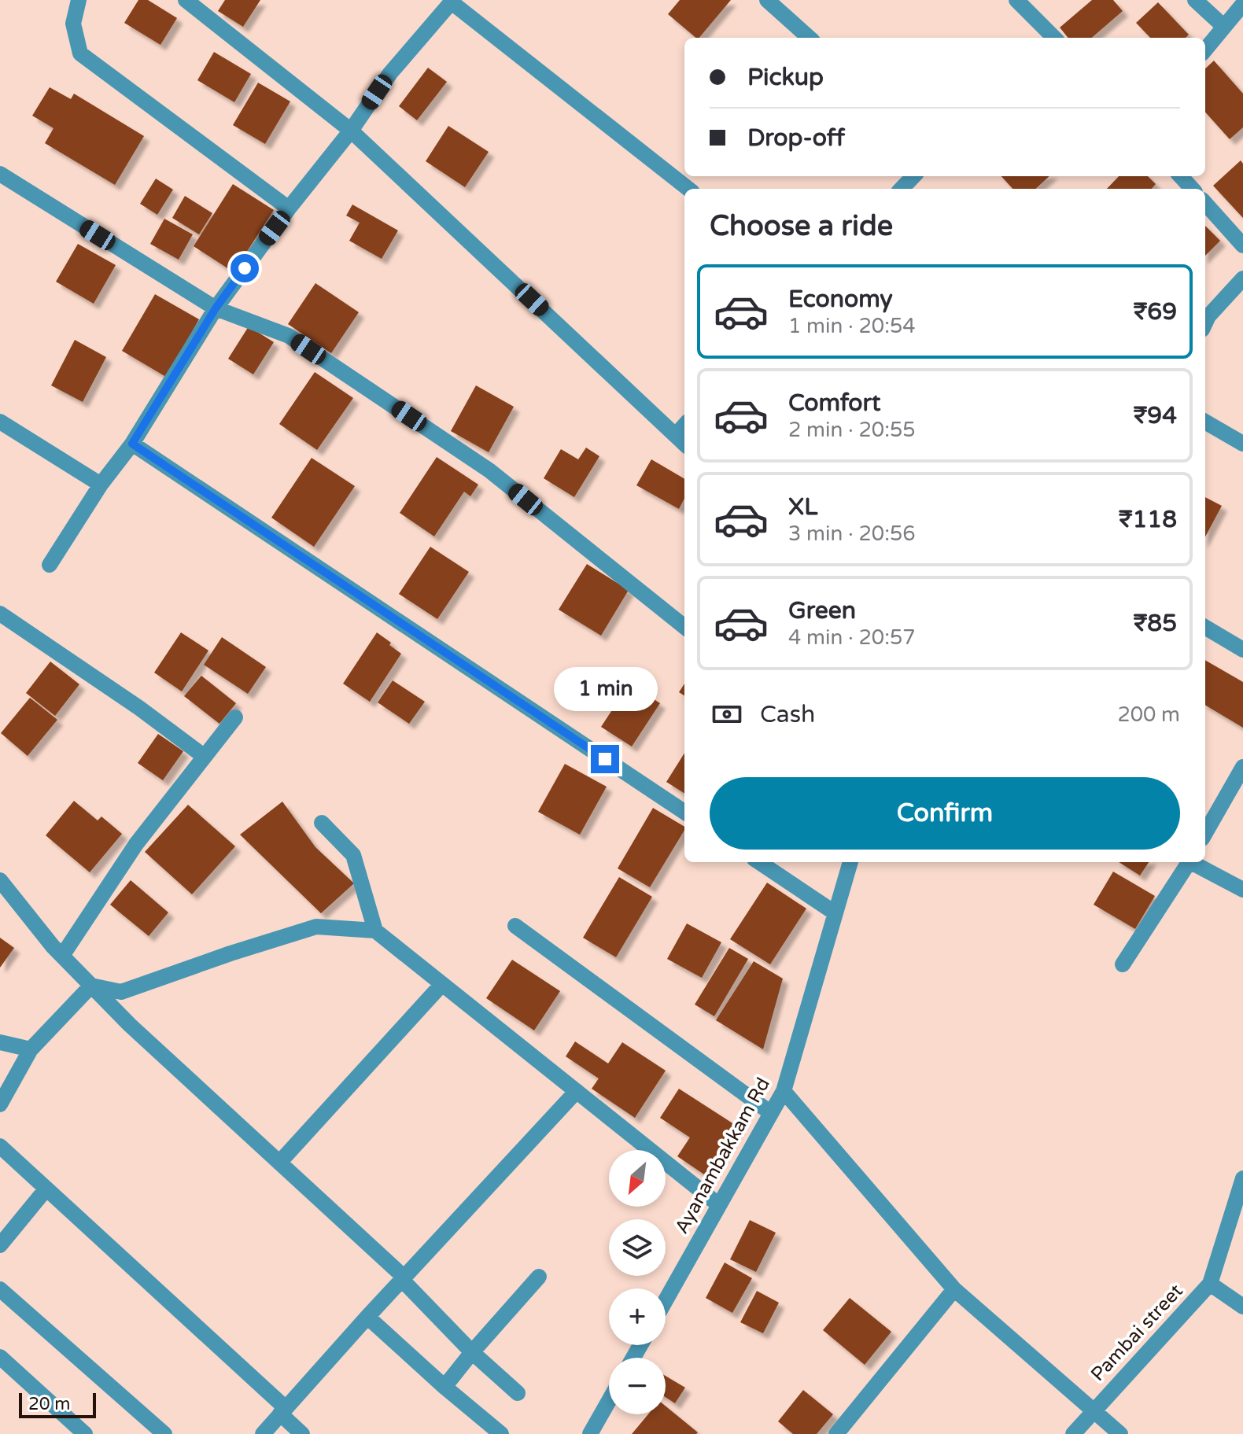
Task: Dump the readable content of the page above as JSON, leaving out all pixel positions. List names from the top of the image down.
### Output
{
  "streets": {
    "street": ["Ayanambakkam Rd", "Pambai street"]
  },
  "scale_bar": "20 m",
  "north": "bottom left",
  "page": {
    "banner": ["Pickup", "Drop-off"],
    "heading": "Choose a ride",
    "list": [
      {
        "name": "Economy",
        "note": "1 min · 20:54",
        "value": "₹69"
      },
      {
        "name": "Comfort",
        "note": "2 min · 20:55",
        "value": "₹94"
      },
      {
        "name": "XL",
        "note": "3 min · 20:56",
        "value": "₹118"
      },
      {
        "name": "Green",
        "note": "4 min · 20:57",
        "value": "₹85"
      }
    ],
    "bubble": "1 min",
    "pay": ["Cash", "200 m"],
    "buttons": "Confirm",
    "map_buttons": ["+", "−"],
    "scale": "20 m"
  }
}
